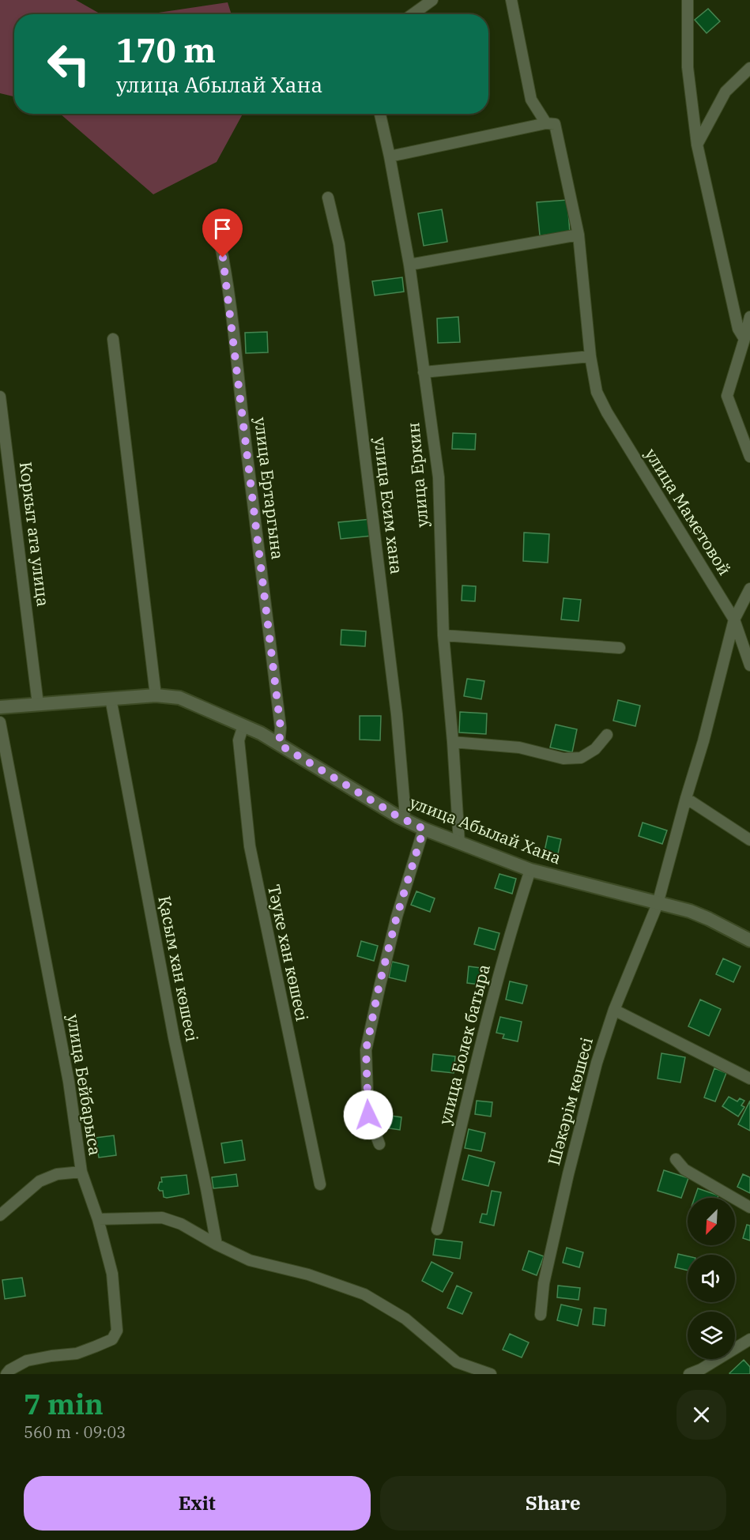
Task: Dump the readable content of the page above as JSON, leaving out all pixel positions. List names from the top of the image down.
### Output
{
  "streets": {
    "street": [
      "улица Еркин",
      "улица Ертаргына",
      "улица Есим хана",
      "улица Маметовой",
      "Коркыт ата улица",
      "улица Абылай Хана",
      "Тәуке хан көшесі",
      "Қасым хан көшесі",
      "улица Болек батыра",
      "улица Бейбарыса",
      "Шәкәрім көшесі"
    ]
  },
  "crossings": [
    ["улица Еркин", "улица Абылай Хана"],
    ["улица Ертаргына", "улица Абылай Хана"],
    ["улица Есим хана", "улица Абылай Хана"],
    ["Коркыт ата улица", "улица Абылай Хана"],
    ["улица Абылай Хана", "Тәуке хан көшесі"],
    ["улица Абылай Хана", "Қасым хан көшесі"],
    ["улица Абылай Хана", "улица Болек батыра"],
    ["улица Абылай Хана", "Шәкәрім көшесі"]
  ],
  "north": "bottom left",
  "page": {
    "turn": ["170 m", "улица Абылай Хана"],
    "heading": ["7 min", "560 m · 09:03"],
    "buttons": ["Exit", "Share"]
  }
}
